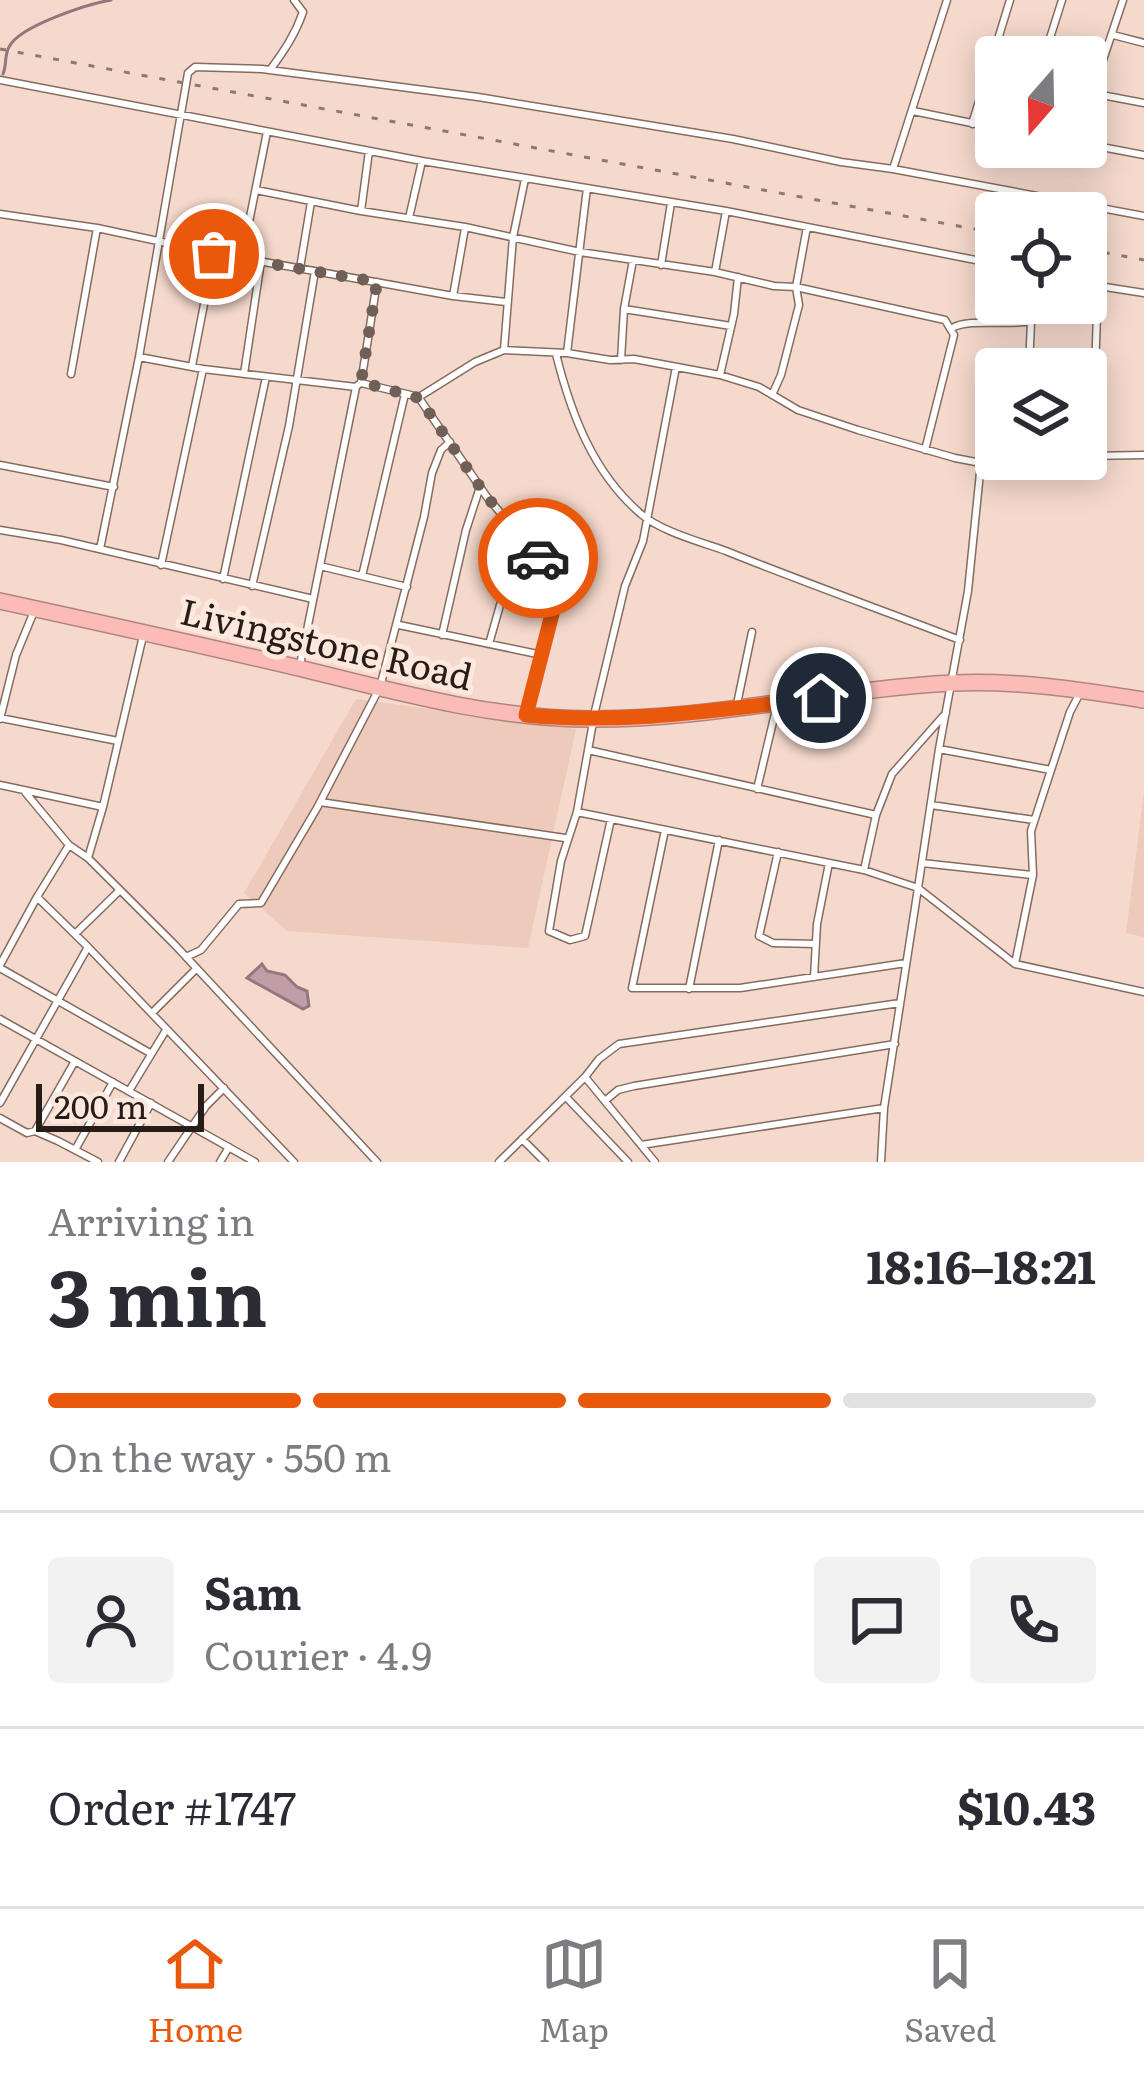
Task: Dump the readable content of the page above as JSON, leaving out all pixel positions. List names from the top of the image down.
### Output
{
  "streets": {
    "highway": ["Livingstone Road"]
  },
  "scale_bar": "200 m",
  "north": "bottom",
  "page": {
    "scale": "200 m",
    "heading": ["3 min", "Arriving in", "18:16–18:21"],
    "panel": [
      "Sam",
      "Courier · 4.9",
      "Order #1747",
      "$10.43"
    ],
    "bar": "On the way · 550 m",
    "tabs": ["Home", "Map", "Saved"]
  }
}
